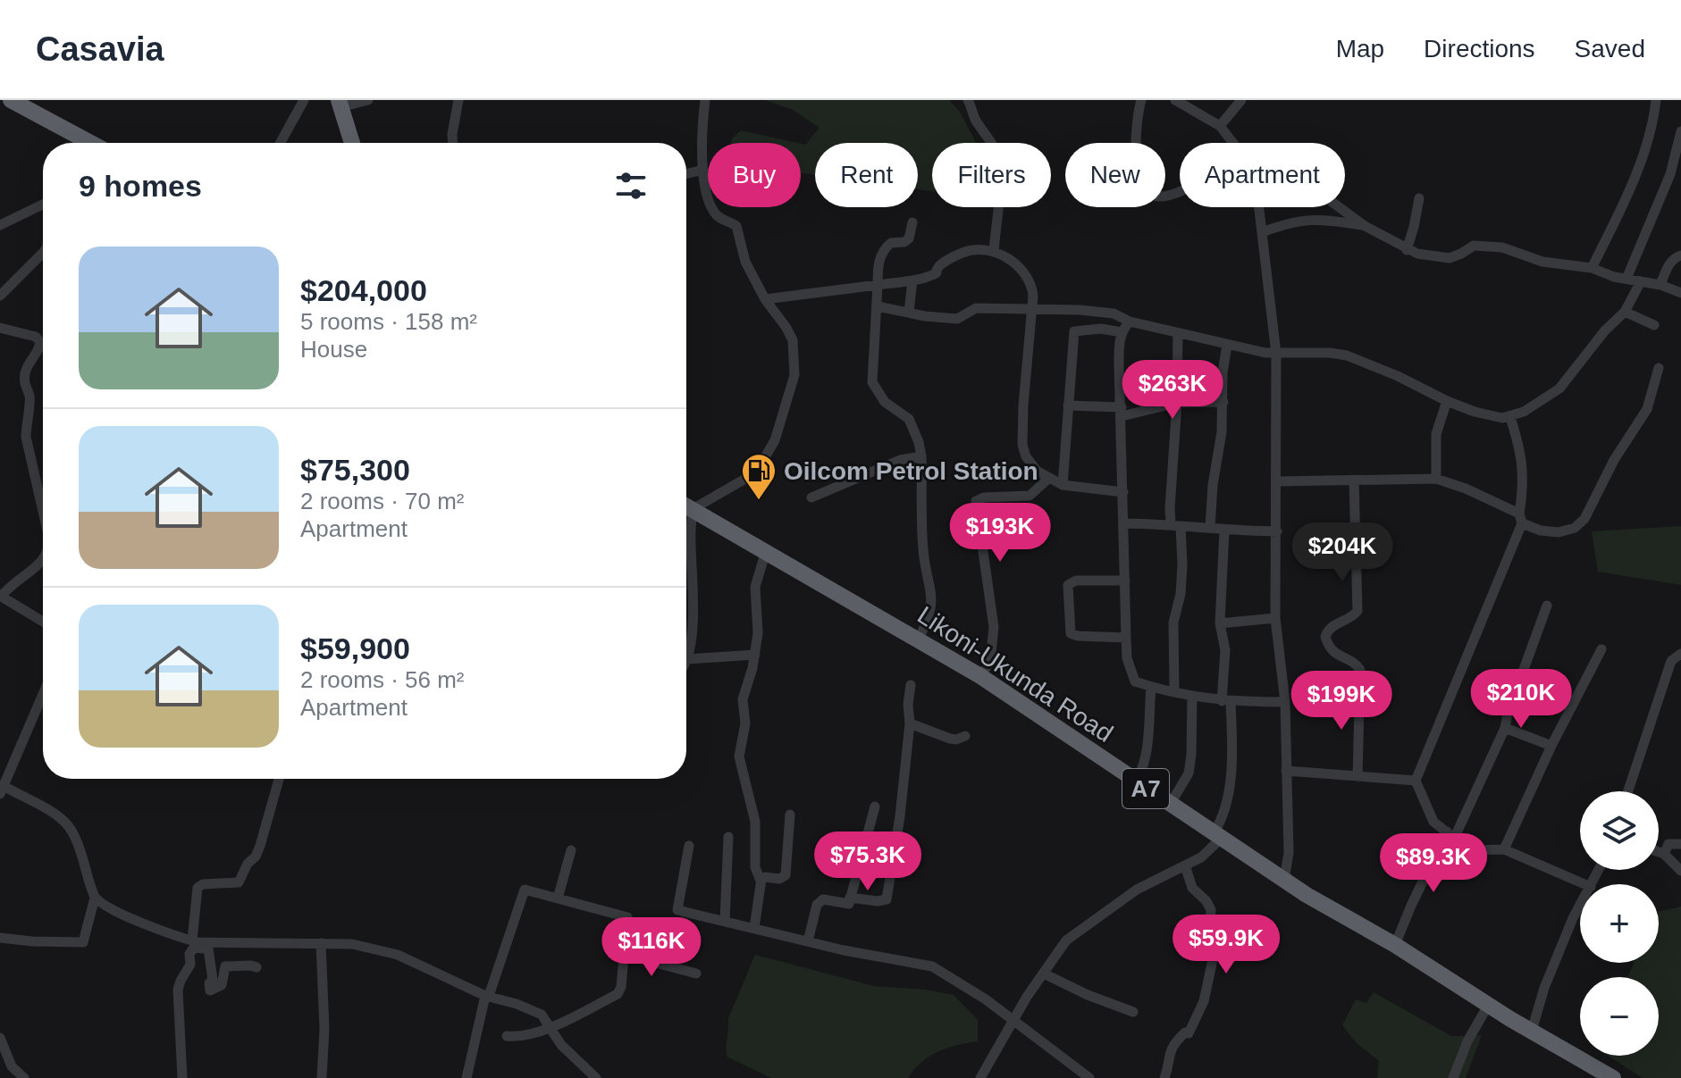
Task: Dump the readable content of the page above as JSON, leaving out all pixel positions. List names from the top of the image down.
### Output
{
  "streets": {
    "highway": ["Likoni-Ukunda Road", "A7"]
  },
  "places": {
    "fuel station": ["Oilcom Petrol Station"]
  },
  "page": {
    "header": "Casavia",
    "nav": ["Map", "Directions", "Saved"],
    "chip": [
      "Buy",
      "Rent",
      "Filters",
      "New",
      "Apartment"
    ],
    "heading": "9 homes",
    "list": [
      {
        "name": "$204,000",
        "note": "5 rooms · 158 m² · House"
      },
      {
        "name": "$75,300",
        "note": "2 rooms · 70 m² · Apartment"
      },
      {
        "name": "$59,900",
        "note": "2 rooms · 56 m² · Apartment"
      }
    ],
    "price": [
      "$263K",
      "$193K",
      "$204K",
      "$210K",
      "$199K",
      "$75.3K",
      "$89.3K",
      "$59.9K",
      "$116K"
    ],
    "map_buttons": ["+", "−"]
  }
}
